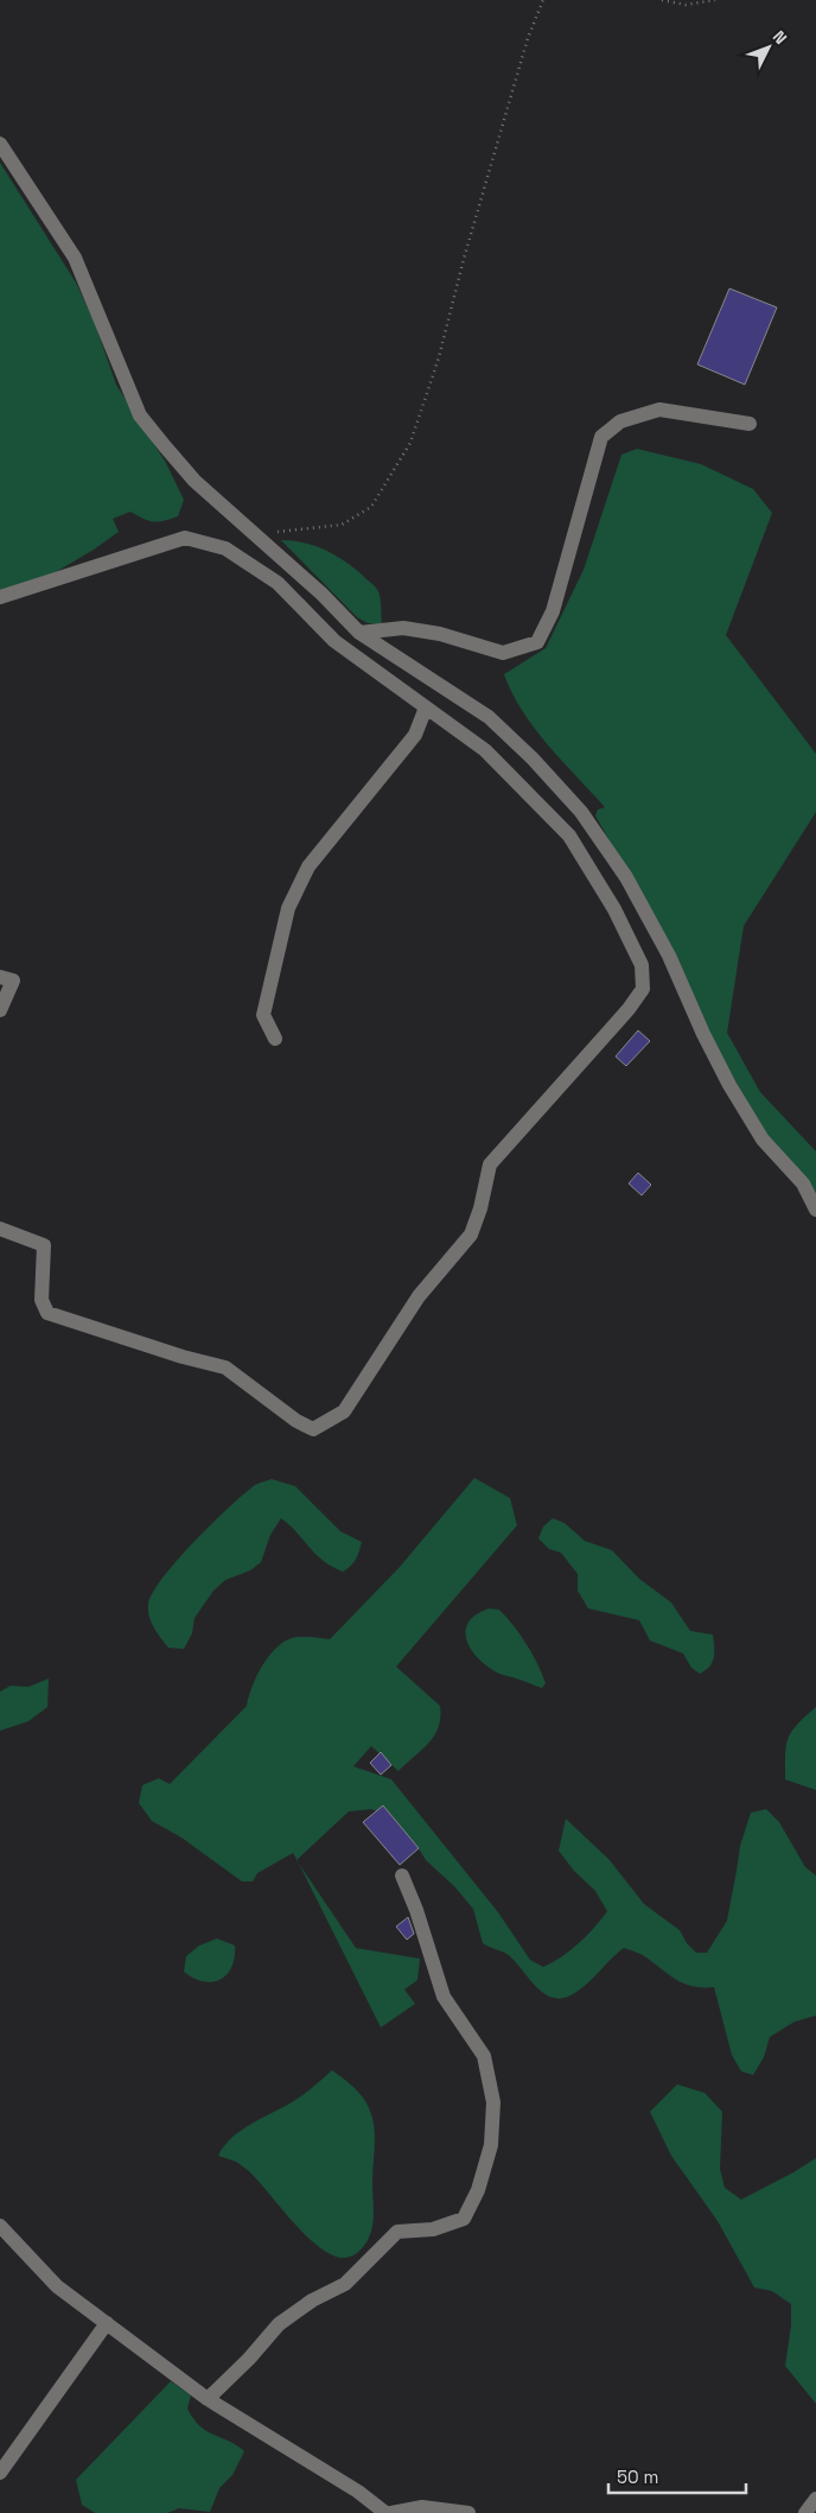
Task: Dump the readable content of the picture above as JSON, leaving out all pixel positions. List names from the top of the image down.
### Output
{
  "scale_bar": "50 m",
  "north": "top right"
}
